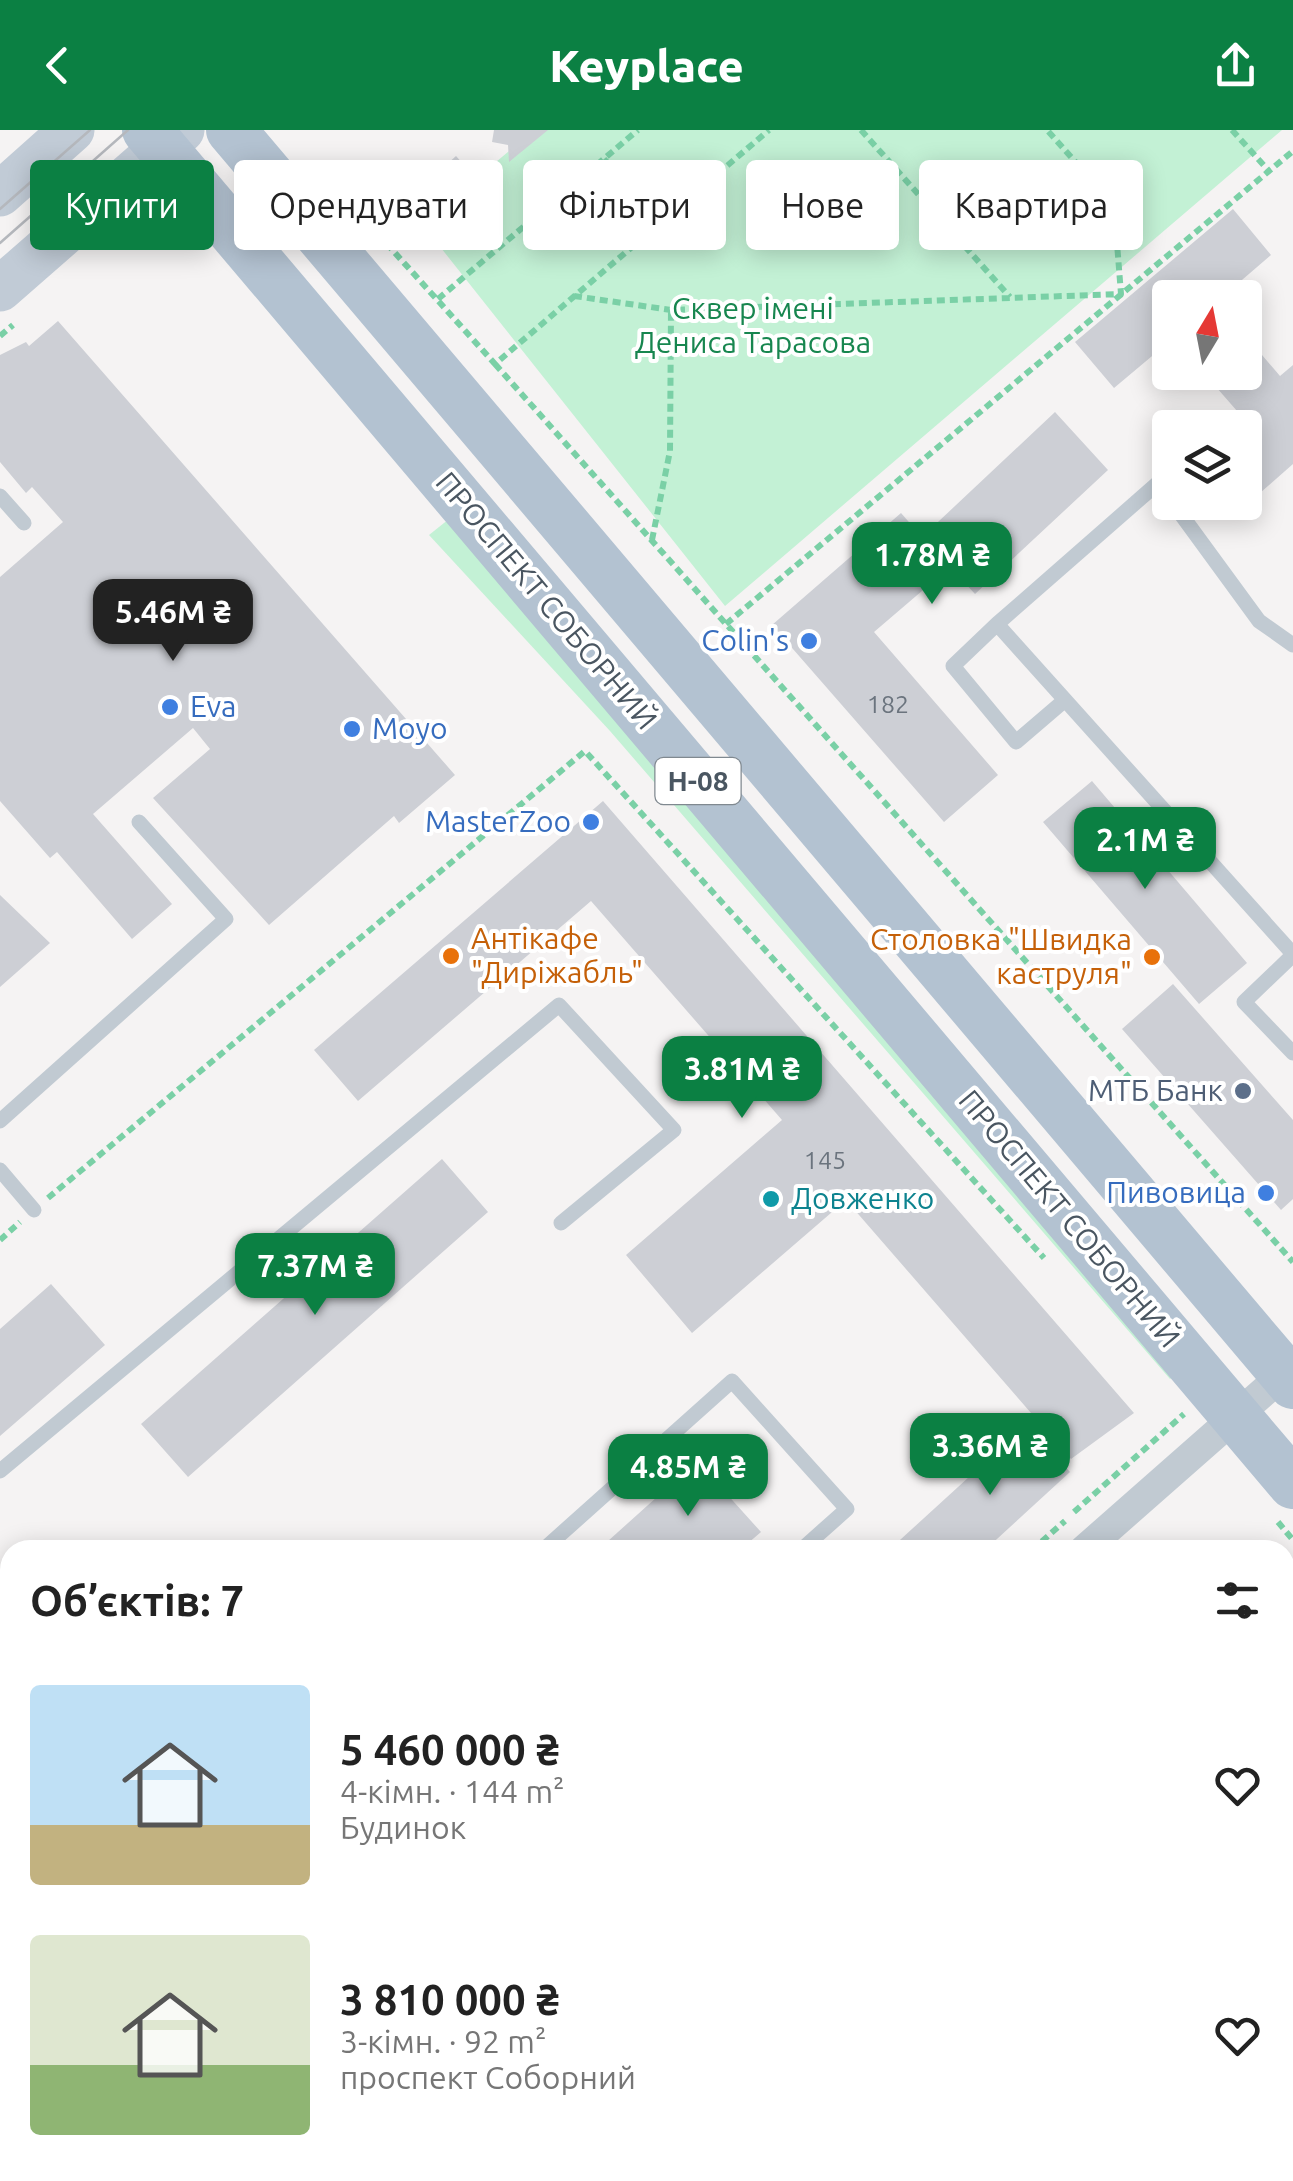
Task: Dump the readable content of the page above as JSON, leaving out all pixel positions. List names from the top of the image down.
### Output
{
  "streets": {
    "main road": ["ПРОСПЕКТ СОБОРНИЙ", "Н-08"]
  },
  "parks": ["Сквер імені Дениса Тарасова"],
  "places": [
    "Colin's",
    "Eva",
    "Moyo",
    "MasterZoo",
    "Антiкафе \"Дирiжабль\"",
    "Столовка \"Швидка каструля\"",
    "МТБ Банк",
    "Пивовица",
    "Довженко"
  ],
  "house_numbers": ["182", "145"],
  "north": "top",
  "page": {
    "header": "Keyplace",
    "chip": [
      "Купити",
      "Орендувати",
      "Фільтри",
      "Нове",
      "Квартира"
    ],
    "price": [
      "1.78M ₴",
      "5.46M ₴",
      "2.1M ₴",
      "3.81M ₴",
      "7.37M ₴",
      "3.36M ₴",
      "4.85M ₴"
    ],
    "heading": "Об’єктів: 7",
    "list": [
      {
        "name": "5 460 000 ₴",
        "note": "4-кімн. · 144 m² · Будинок"
      },
      {
        "name": "3 810 000 ₴",
        "note": "3-кімн. · 92 m² · проспект Соборний"
      }
    ]
  }
}
